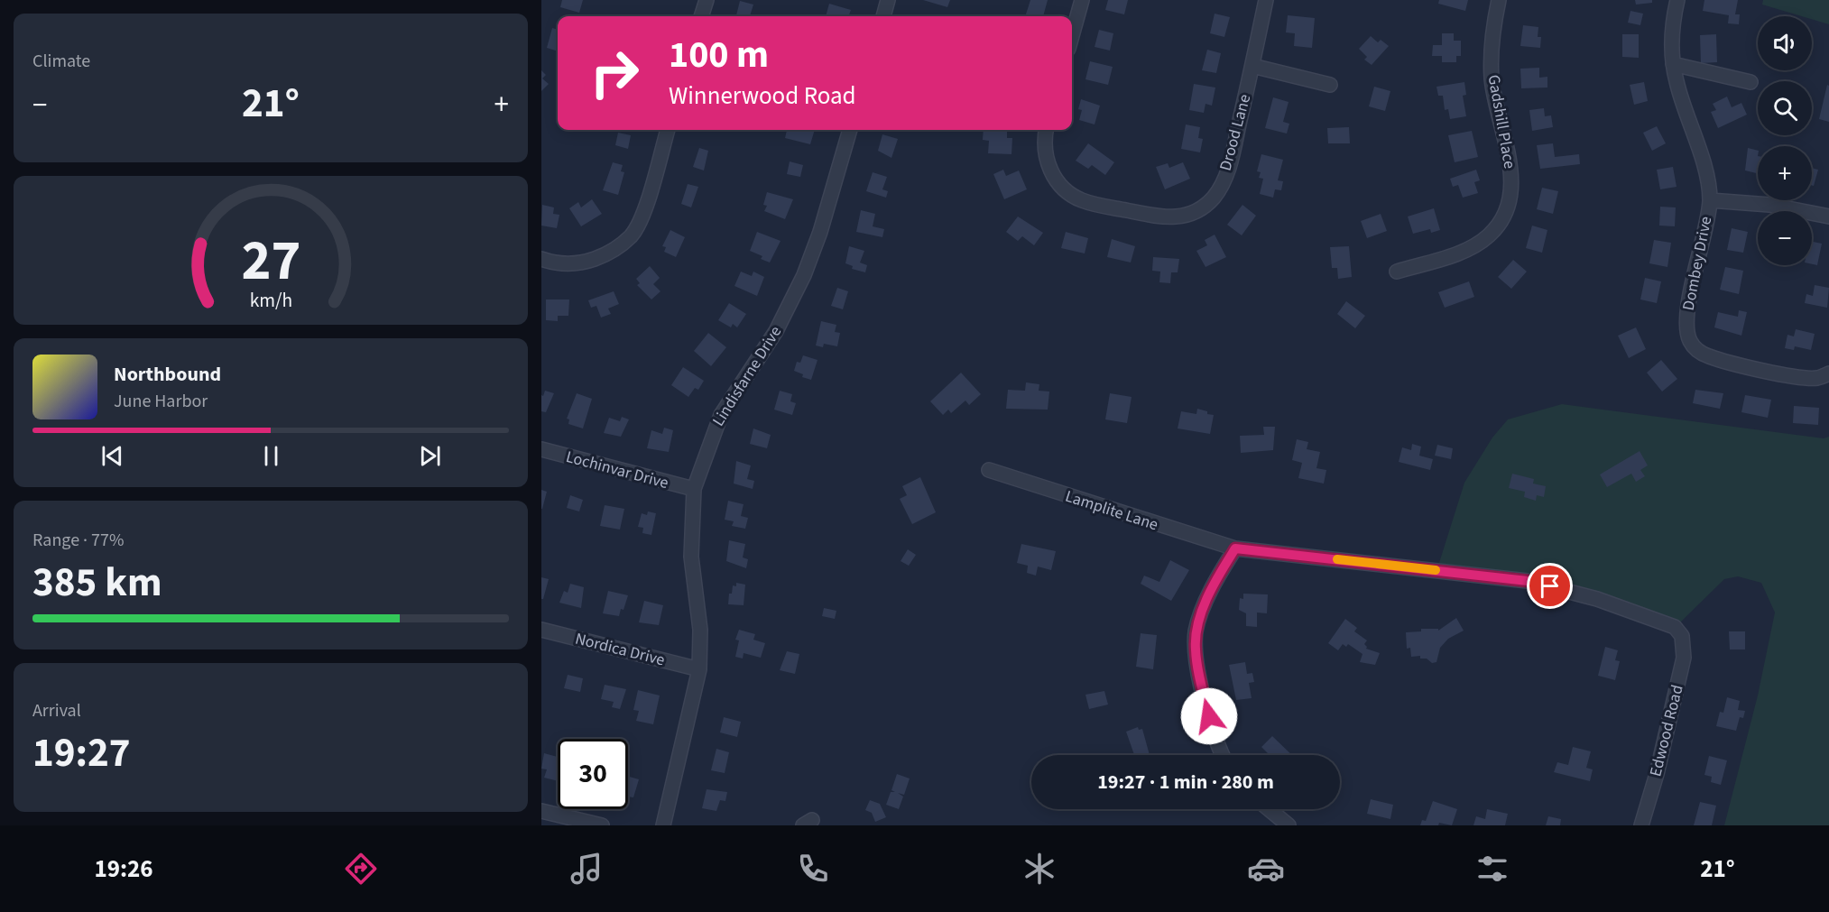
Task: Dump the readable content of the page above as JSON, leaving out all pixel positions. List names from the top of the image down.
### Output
{
  "streets": {
    "street": [
      "Gadshill Place",
      "Drood Lane",
      "Dombey Drive",
      "Lindisfarne Drive",
      "Lochinvar Drive",
      "Lamplite Lane",
      "Nordica Drive",
      "Edwood Road"
    ]
  },
  "crossings": [
    ["Lindisfarne Drive", "Lochinvar Drive"],
    ["Lindisfarne Drive", "Nordica Drive"],
    ["Lamplite Lane", "Edwood Road"]
  ],
  "page": {
    "tile": [
      "Climate",
      ["Range · 77%", "385 km"],
      ["Arrival", "19:27"]
    ],
    "map_buttons": ["+", "−"],
    "turn": ["100 m", "Winnerwood Road"],
    "heat": ["−", "21°", "+"],
    "song": ["Northbound", "June Harbor"],
    "limit": "30",
    "trip": "19:27 · 1 min · 280 m",
    "tabs": ["19:26", "21°"],
    "gauge": ["27", "km/h"]
  }
}
